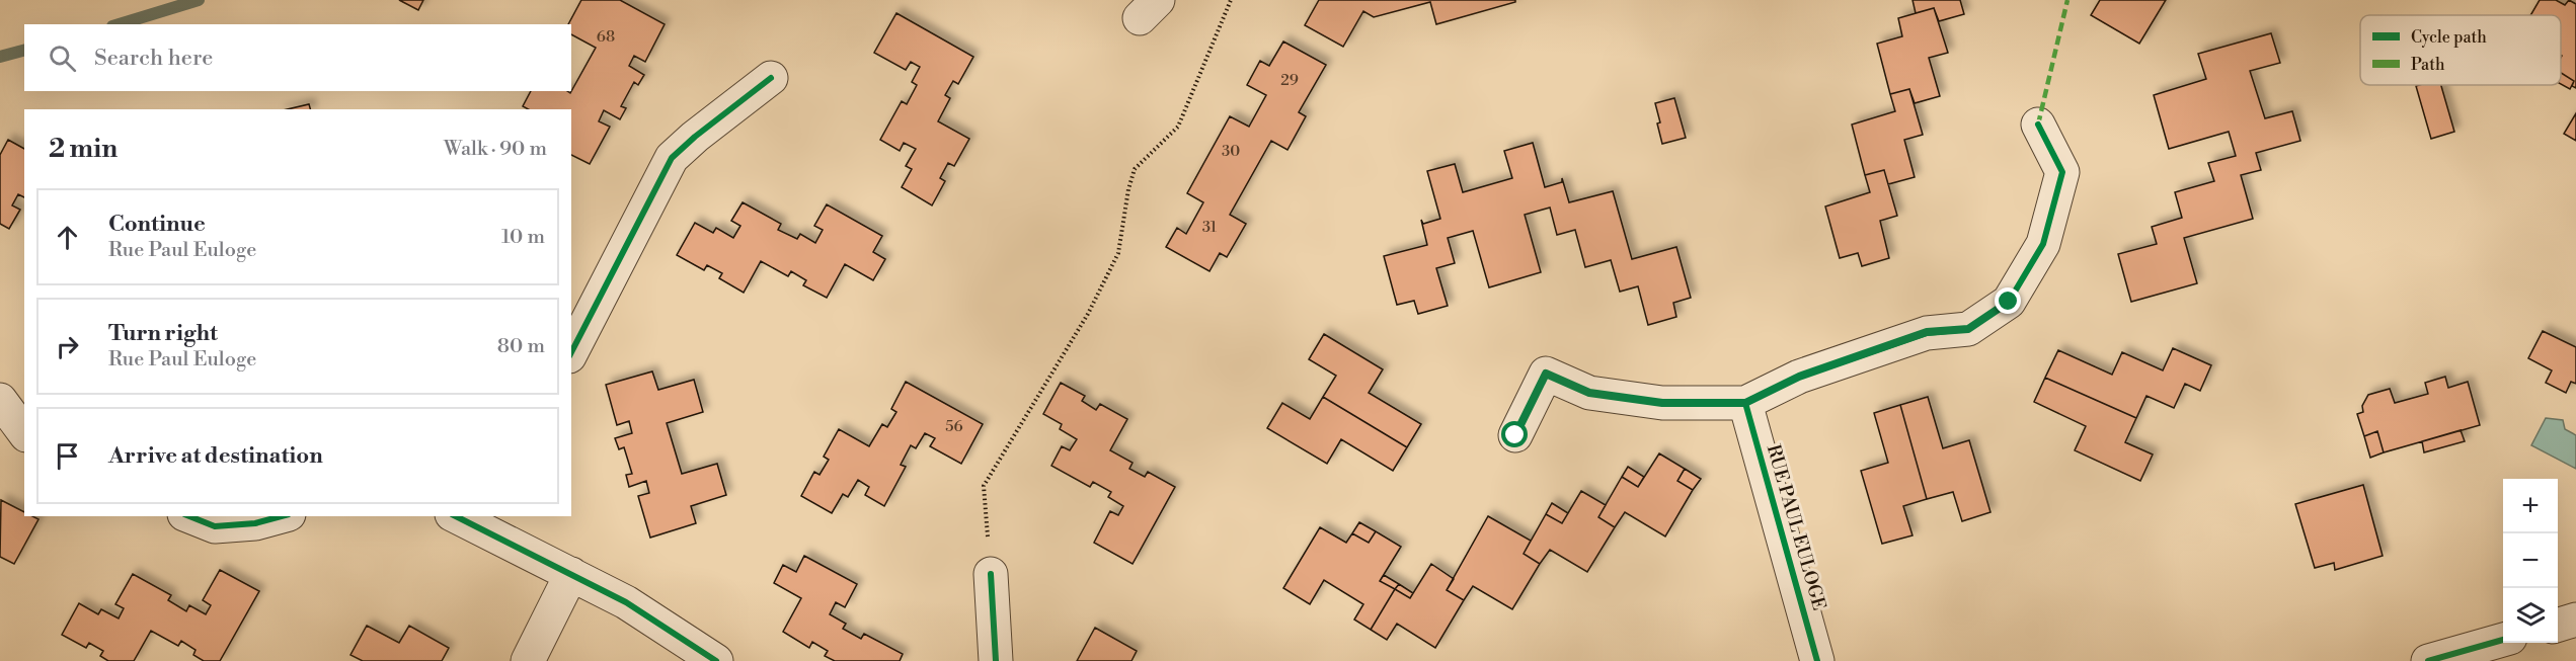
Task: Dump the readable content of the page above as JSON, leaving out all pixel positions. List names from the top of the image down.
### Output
{
  "streets": {
    "street": ["RUE PAUL EULOGE"]
  },
  "house_numbers": [
    "68",
    "29",
    "30",
    "31",
    "56"
  ],
  "legend": ["Cycle path", "Path"],
  "page": {
    "search": "Search here",
    "heading": ["2 min", "Walk · 90 m"],
    "list": [
      ["Continue", "Rue Paul Euloge", "10 m"],
      ["Turn right", "Rue Paul Euloge", "80 m"],
      "Arrive at destination"
    ],
    "map_buttons": ["+", "−"]
  }
}
